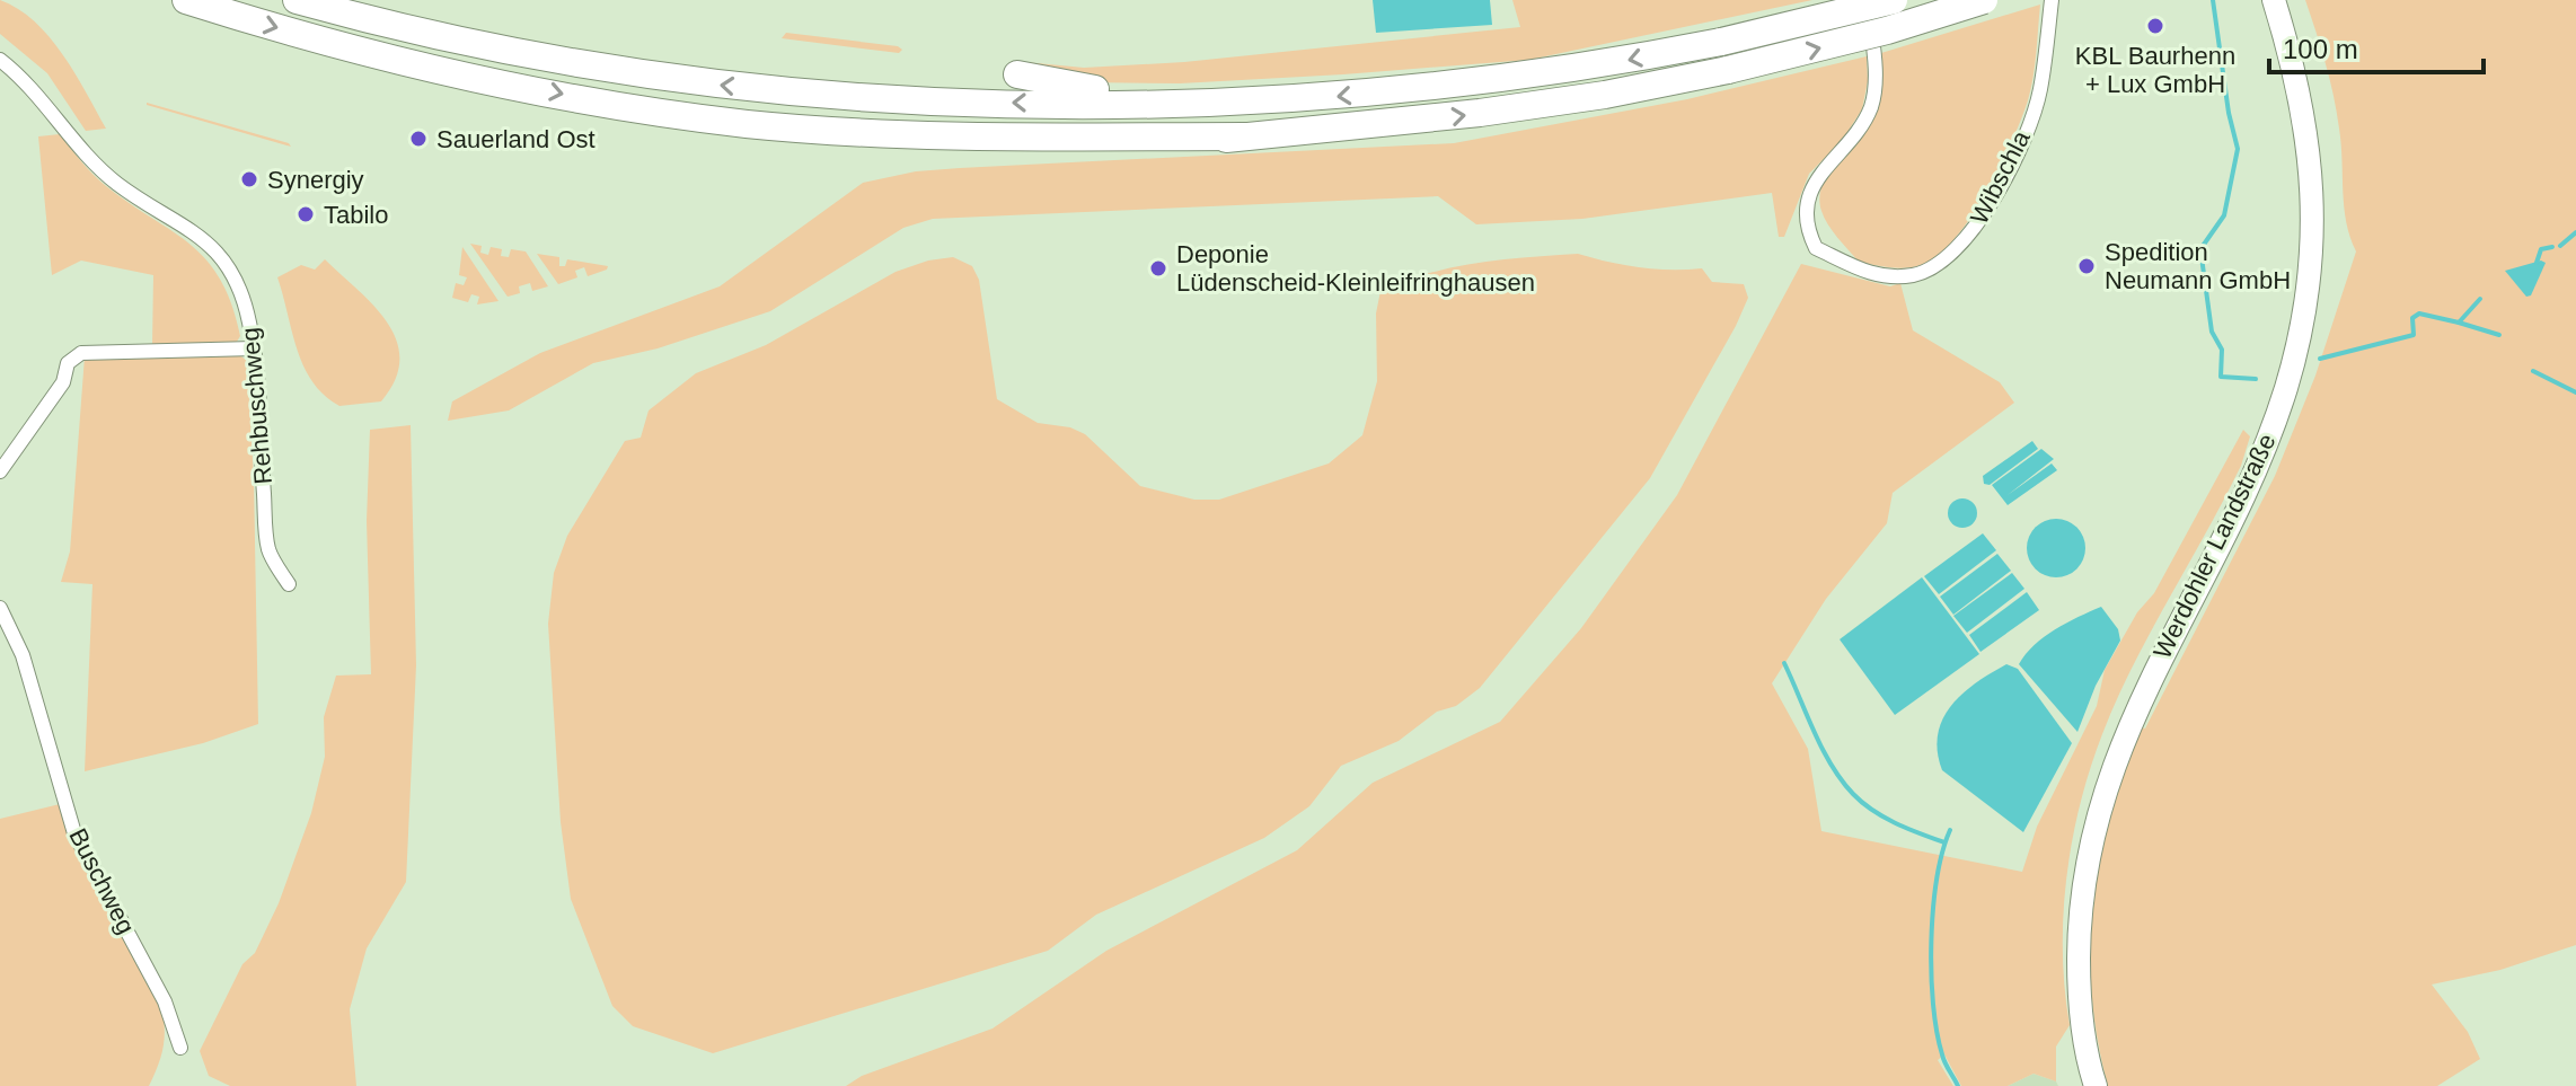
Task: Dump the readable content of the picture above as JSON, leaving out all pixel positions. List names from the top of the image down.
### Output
{
  "streets": {
    "main road": ["Werdohler Landstraße"],
    "street": ["Wibschla", "Rehbuschweg", "Buschweg"]
  },
  "places": [
    "KBL Baurhenn + Lux GmbH",
    "Sauerland Ost",
    "Synergiy",
    "Tabilo",
    "Spedition Neumann GmbH",
    "Deponie Lüdenscheid-Kleinleifringhausen"
  ],
  "scale_bar": "100 m"
}
